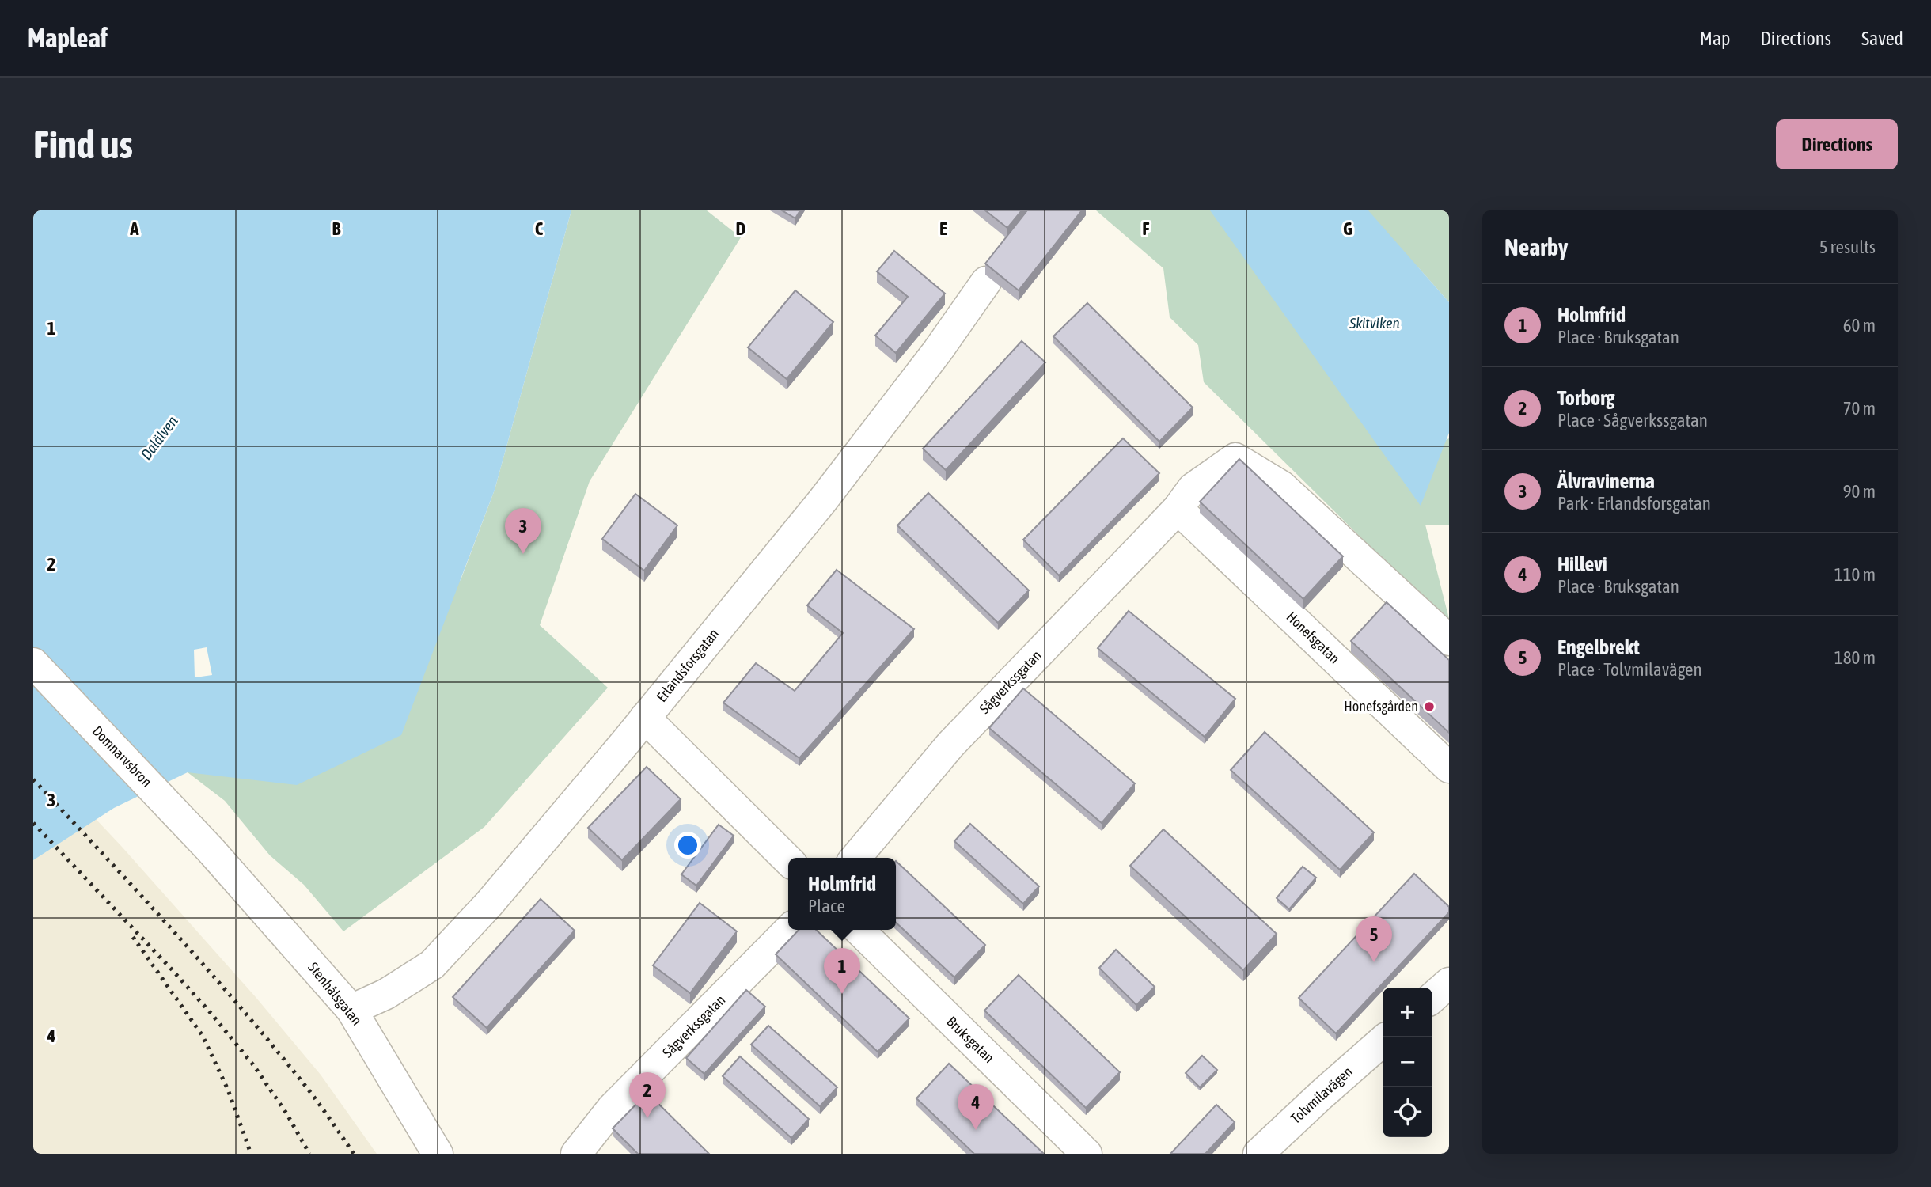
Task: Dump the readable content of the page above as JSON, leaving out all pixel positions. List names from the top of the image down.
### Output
{
  "streets": {
    "street": [
      "Honefsgatan",
      "Erlandsforsgatan",
      "Sågverkssgatan",
      "Domnarvsbron",
      "Stenhålsgatan",
      "Bruksgatan",
      "Tolvmilavägen"
    ]
  },
  "crossings": [
    ["Honefsgatan", "Sågverkssgatan"],
    ["Erlandsforsgatan", "Stenhålsgatan"],
    ["Domnarvsbron", "Stenhålsgatan"]
  ],
  "water": ["Skitviken", "Dalälven"],
  "places": ["Honefsgården"],
  "page": {
    "header": "Mapleaf",
    "nav": ["Map", "Directions", "Saved"],
    "buttons": "Directions",
    "title": "Find us",
    "heading": ["Nearby", "5 results"],
    "list": [
      {
        "mark": "1",
        "name": "Holmfrid",
        "note": "Place · Bruksgatan",
        "value": "60 m"
      },
      {
        "mark": "2",
        "name": "Torborg",
        "note": "Place · Sågverkssgatan",
        "value": "70 m"
      },
      {
        "mark": "3",
        "name": "Älvravinerna",
        "note": "Park · Erlandsforsgatan",
        "value": "90 m"
      },
      {
        "mark": "4",
        "name": "Hillevi",
        "note": "Place · Bruksgatan",
        "value": "110 m"
      },
      {
        "mark": "5",
        "name": "Engelbrekt",
        "note": "Place · Tolvmilavägen",
        "value": "180 m"
      }
    ],
    "pins": [
      "3",
      "5",
      "1",
      "2",
      "4"
    ],
    "popup": ["Holmfrid", "Place"],
    "map_buttons": ["+", "−"]
  },
  "grid": {
    "columns": [
      "A",
      "B",
      "C",
      "D",
      "E",
      "F",
      "G"
    ],
    "rows": [
      "1",
      "2",
      "3",
      "4"
    ]
  }
}
